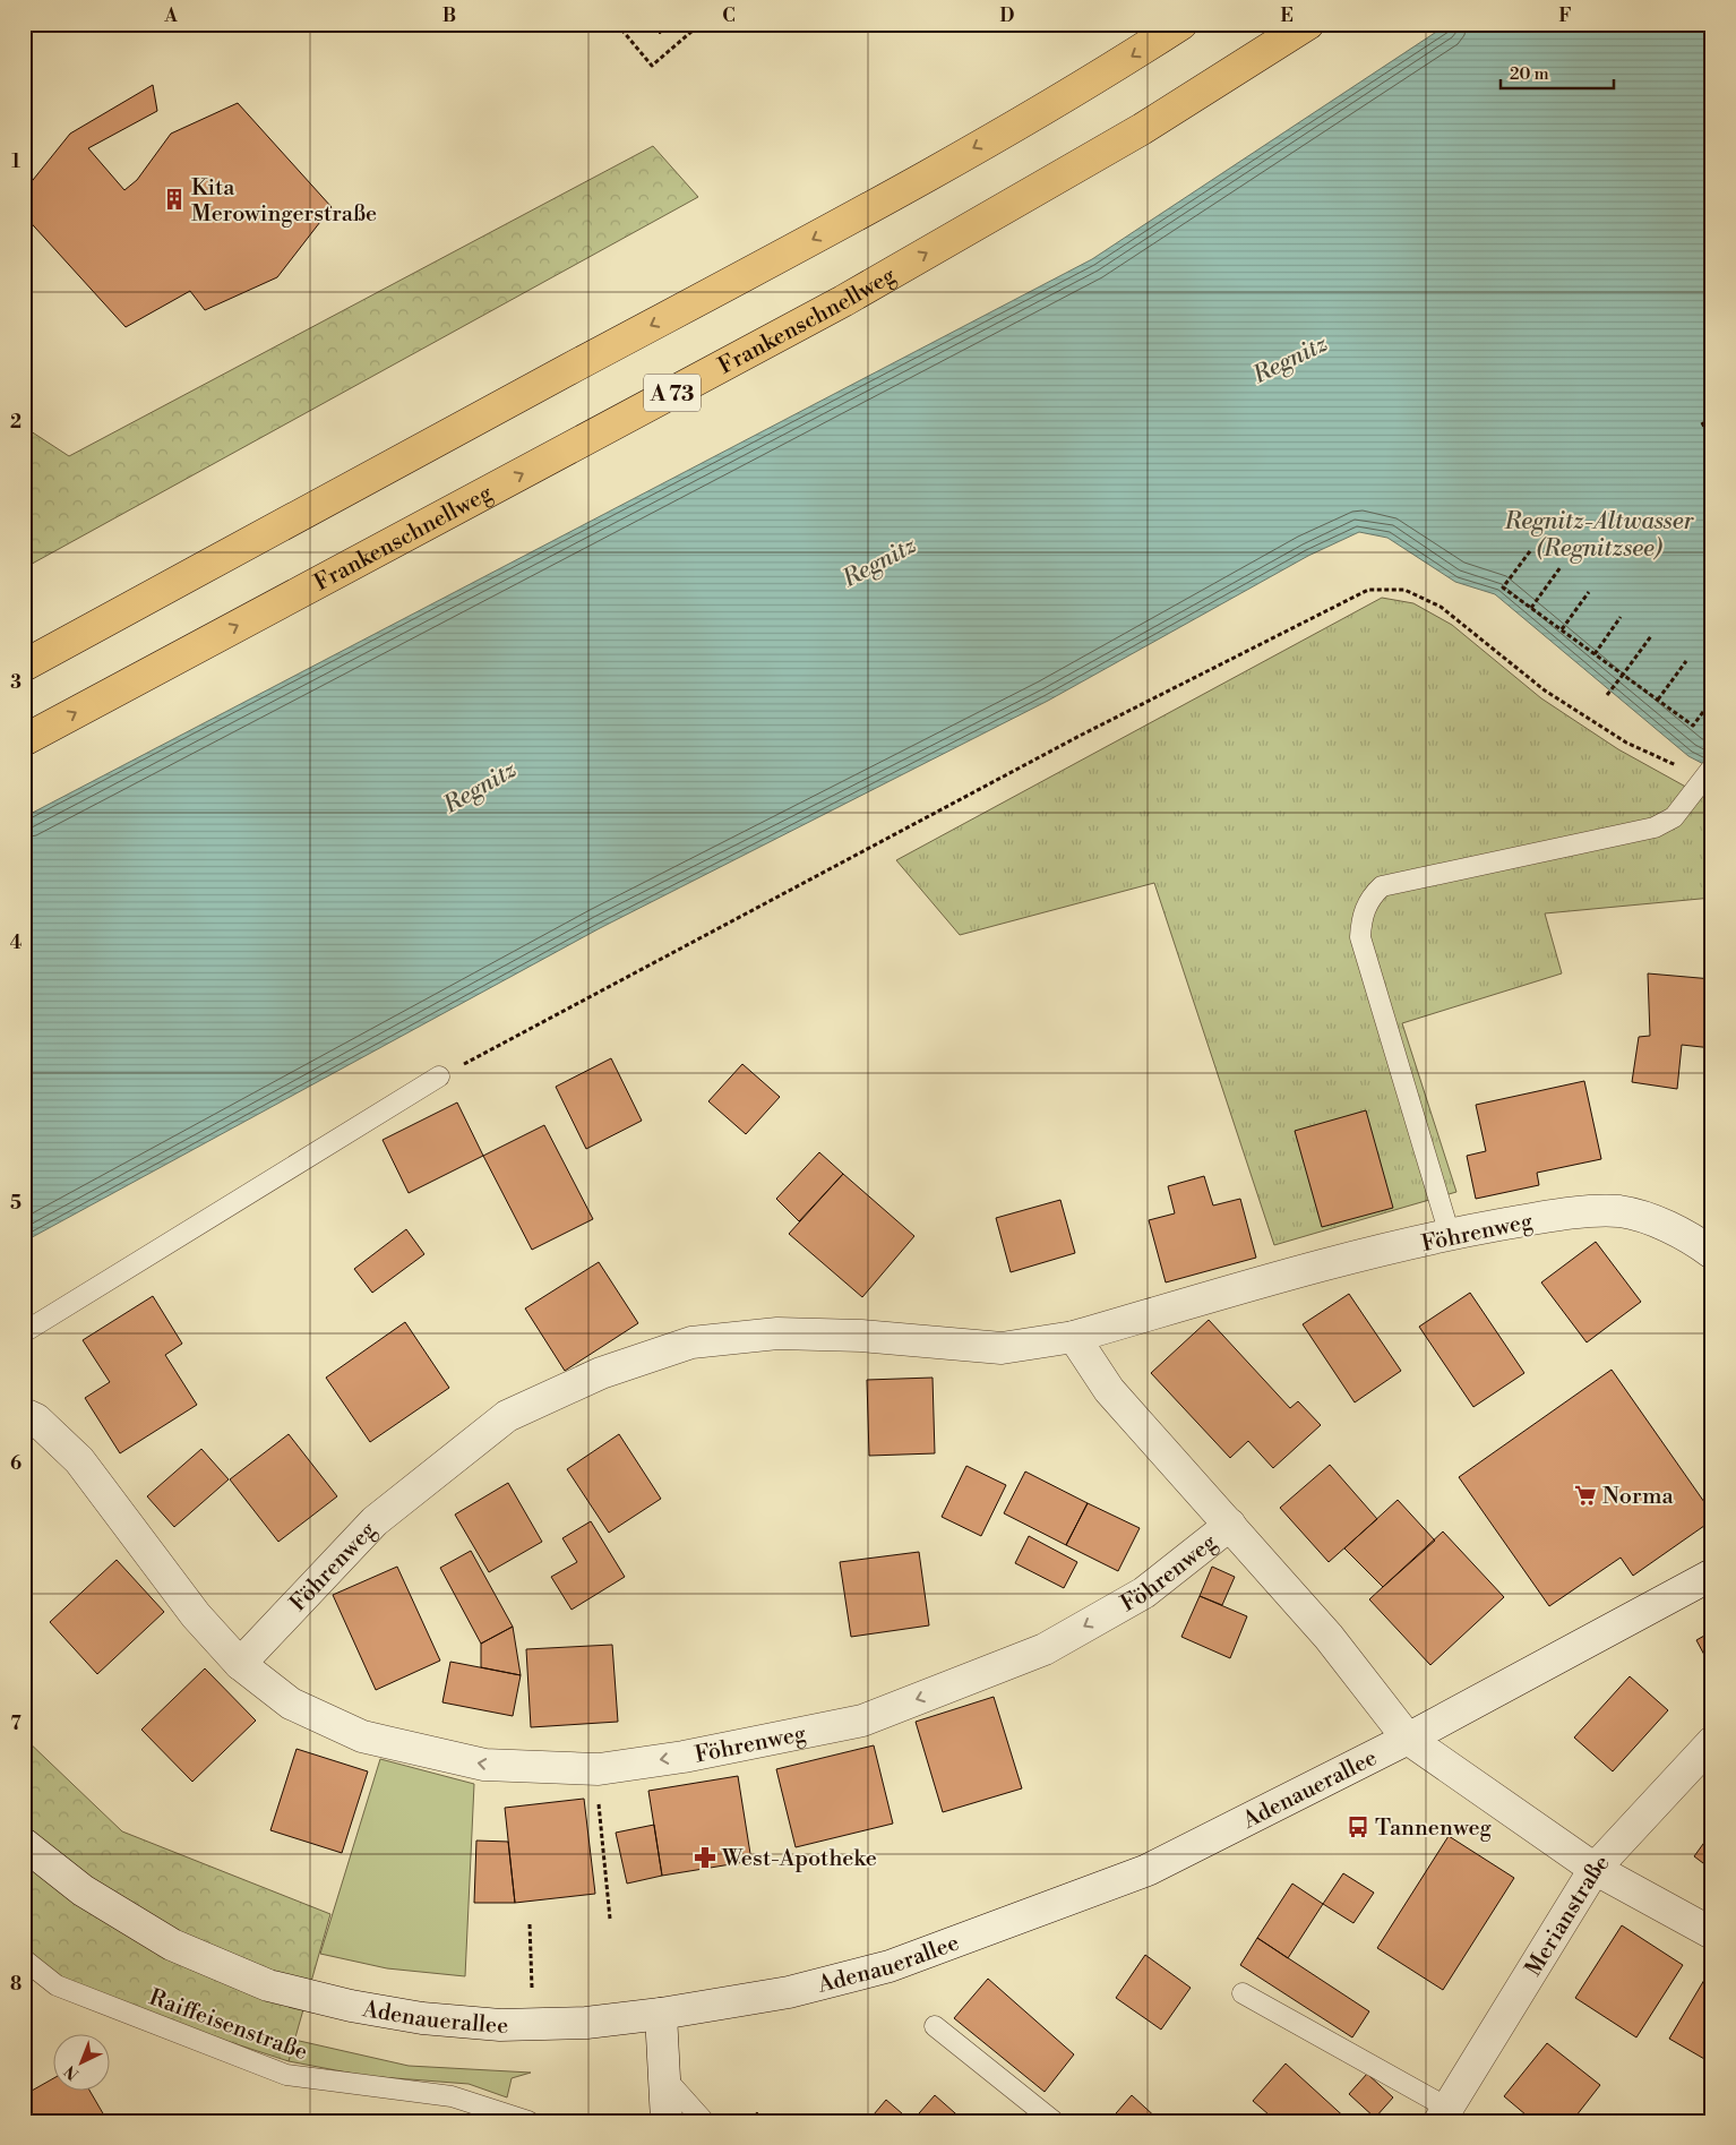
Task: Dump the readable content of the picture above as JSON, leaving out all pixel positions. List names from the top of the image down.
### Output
{
  "streets": {
    "highway": ["Frankenschnellweg", "A 73"],
    "street": ["Föhrenweg", "Adenauerallee", "Merianstraße"],
    "lane": ["Raiffeisenstraße"]
  },
  "crossings": [
    ["Föhrenweg", "Adenauerallee"]
  ],
  "water": ["Regnitz", "Regnitz-Altwasser (Regnitzsee)"],
  "places": {
    "building": ["Kita Merowingerstraße"],
    "supermarket": ["Norma"],
    "bus stop": ["Tannenweg"],
    "pharmacy": ["West-Apotheke"]
  },
  "scale_bar": "20 m",
  "north": "bottom left",
  "grid": {
    "columns": [
      "A",
      "B",
      "C",
      "D",
      "E",
      "F"
    ],
    "rows": [
      "1",
      "2",
      "3",
      "4",
      "5",
      "6",
      "7",
      "8"
    ]
  }
}
